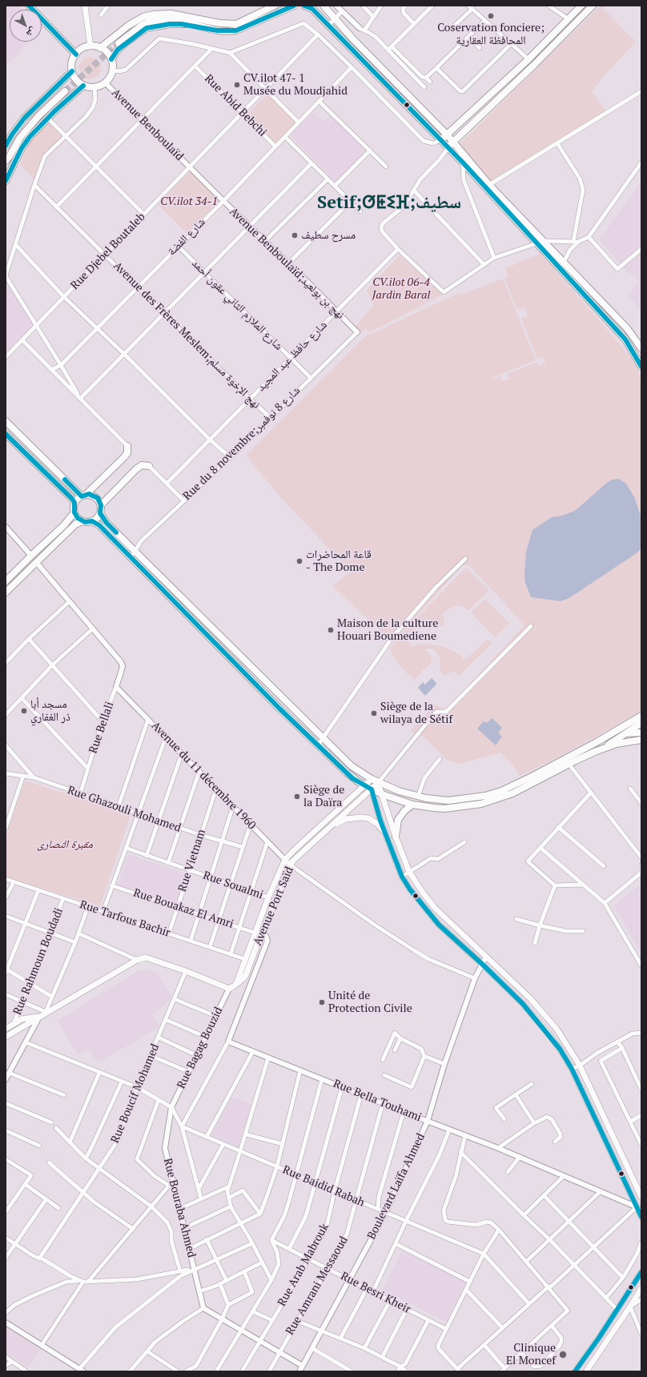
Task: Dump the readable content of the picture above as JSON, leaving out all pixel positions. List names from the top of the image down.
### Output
{
  "streets": {
    "main road": ["Avenue Port Saïd"],
    "street": [
      "Rue Abid Bebchi",
      "Avenue Benboulaïd",
      "شارع الفضة",
      "Rue Djebel Boutaleb",
      "Avenue Benboulaïd;نهج بن بولعيد",
      "شارع الملازم الثاني عقون أحمد",
      "Avenue des Frères Meslem;نهج الإخوة مسلم",
      "شارع حافظ عبد المجيد",
      "Rue du 8 novembre;شارع 8 نوفمبر",
      "Rue Bellali",
      "Avenue du 11 décembre 1960",
      "Rue Ghazouli Mohamed",
      "Rue Vietnam",
      "Rue Soualmi",
      "Rue Bouakaz El Amri",
      "Rue Tarfous Bachir",
      "Rue Rahmoun Boudadi",
      "Rue Bagag Bouzid",
      "Rue Boucif Mohamed",
      "Rue Bella Touhami",
      "Rue Baidid Rabah",
      "Boulevard Laïfa Ahmed",
      "Rue Bouraba Ahmed",
      "Rue Arab Mabrouk",
      "Rue Amrani Messaoud",
      "Rue Besri Kheir"
    ]
  },
  "crossings": [
    ["Rue Abid Bebchi", "شارع الفضة"],
    ["Rue Abid Bebchi", "Rue Djebel Boutaleb"],
    ["Avenue Benboulaïd", "Rue Djebel Boutaleb"],
    ["Avenue Benboulaïd", "Avenue Benboulaïd;نهج بن بولعيد"],
    ["شارع الفضة", "Avenue Benboulaïd;نهج بن بولعيد"],
    ["شارع الفضة", "شارع الملازم الثاني عقون أحمد"],
    ["شارع الفضة", "Avenue des Frères Meslem;نهج الإخوة مسلم"],
    ["Rue Djebel Boutaleb", "Avenue Benboulaïd;نهج بن بولعيد"],
    ["Rue Djebel Boutaleb", "Avenue des Frères Meslem;نهج الإخوة مسلم"],
    ["Avenue Benboulaïd;نهج بن بولعيد", "شارع حافظ عبد المجيد"],
    ["Avenue Benboulaïd;نهج بن بولعيد", "Rue du 8 novembre;شارع 8 نوفمبر"],
    ["شارع الملازم الثاني عقون أحمد", "شارع حافظ عبد المجيد"],
    ["شارع الملازم الثاني عقون أحمد", "Rue du 8 novembre;شارع 8 نوفمبر"],
    ["Avenue des Frères Meslem;نهج الإخوة مسلم", "شارع حافظ عبد المجيد"],
    ["Avenue des Frères Meslem;نهج الإخوة مسلم", "Rue du 8 novembre;شارع 8 نوفمبر"],
    ["Rue Bellali", "Avenue du 11 décembre 1960"],
    ["Rue Bellali", "Rue Ghazouli Mohamed"],
    ["Avenue du 11 décembre 1960", "Rue Vietnam"],
    ["Avenue du 11 décembre 1960", "Avenue Port Saïd"],
    ["Rue Ghazouli Mohamed", "Rue Vietnam"],
    ["Rue Vietnam", "Rue Soualmi"],
    ["Rue Vietnam", "Rue Bouakaz El Amri"],
    ["Rue Vietnam", "Rue Tarfous Bachir"],
    ["Rue Soualmi", "Avenue Port Saïd"],
    ["Avenue Port Saïd", "Rue Bouakaz El Amri"],
    ["Avenue Port Saïd", "Rue Tarfous Bachir"],
    ["Avenue Port Saïd", "Rue Bagag Bouzid"],
    ["Rue Tarfous Bachir", "Rue Rahmoun Boudadi"],
    ["Rue Bagag Bouzid", "Rue Bouraba Ahmed"],
    ["Rue Bella Touhami", "Boulevard Laïfa Ahmed"],
    ["Rue Bella Touhami", "Rue Arab Mabrouk"],
    ["Rue Bella Touhami", "Rue Amrani Messaoud"],
    ["Rue Baidid Rabah", "Boulevard Laïfa Ahmed"],
    ["Rue Baidid Rabah", "Rue Arab Mabrouk"],
    ["Rue Baidid Rabah", "Rue Amrani Messaoud"],
    ["Boulevard Laïfa Ahmed", "Rue Besri Kheir"],
    ["Rue Arab Mabrouk", "Rue Besri Kheir"],
    ["Rue Amrani Messaoud", "Rue Besri Kheir"]
  ],
  "districts": ["Setif;ⵚⵟⵉⴼ;سطيف"],
  "parks": ["CV.ilot 34-1", "CV.ilot 06-4 Jardin Baral", "مقبرة النصارى"],
  "places": [
    "Coservation fonciere; المحافظة العقارية",
    "CV.ilot 47- 1 Musée du Moudjahid",
    "مسرح سطيف",
    "قاعة المحاضرات - The Dome",
    "Maison de la culture Houari Boumediene",
    "مسجد أبا ذر الغفاري",
    "Siège de la wilaya de Sétif",
    "Siège de la Daïra",
    "Unité de Protection Civile",
    "Clinique El Moncef"
  ],
  "north": "bottom right"
}
